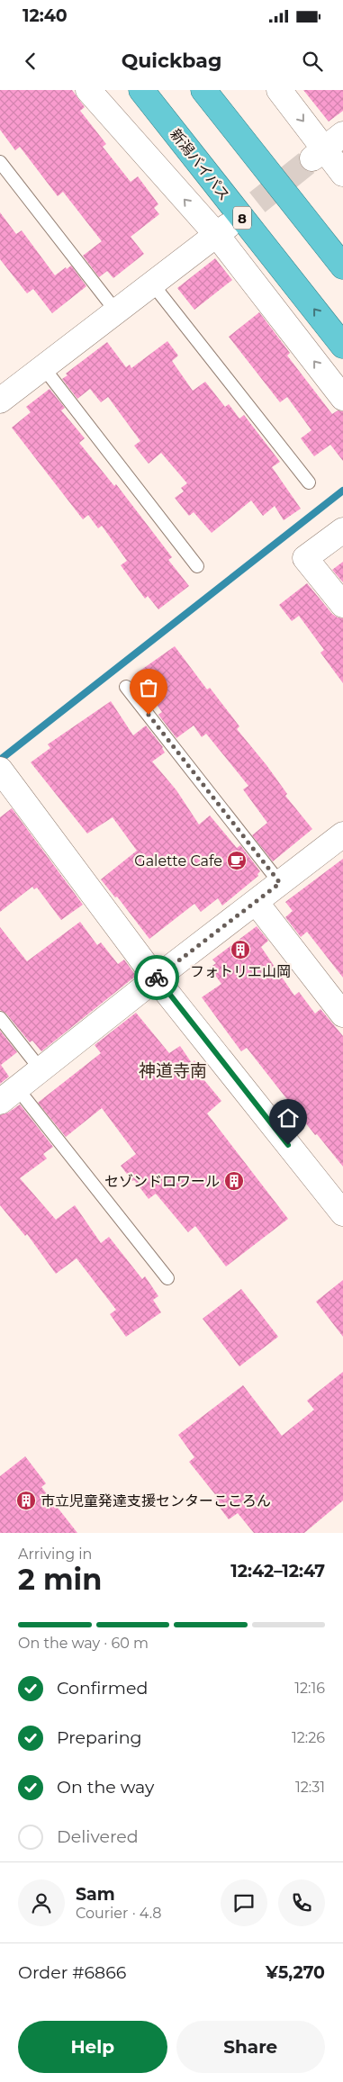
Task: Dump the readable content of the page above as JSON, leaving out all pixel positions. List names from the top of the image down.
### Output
{
  "streets": {
    "highway": ["新潟バイパス", "8"]
  },
  "districts": ["神道寺南"],
  "places": {
    "cafe": ["Galette Cafe"],
    "building": ["フォトリエ山岡", "セゾンドロワール", "市立児童発達支援センターこころん"]
  },
  "page": {
    "status": "12:40",
    "header": "Quickbag",
    "heading": ["2 min", "Arriving in", "12:42–12:47"],
    "panel": [
      "Sam",
      "Courier · 4.8",
      "Order #6866",
      "¥5,270"
    ],
    "bar": "On the way · 60 m",
    "list": [
      ["Confirmed", "12:16"],
      ["Preparing", "12:26"],
      ["On the way", "12:31"],
      "Delivered"
    ],
    "buttons": ["Help", "Share"]
  }
}
